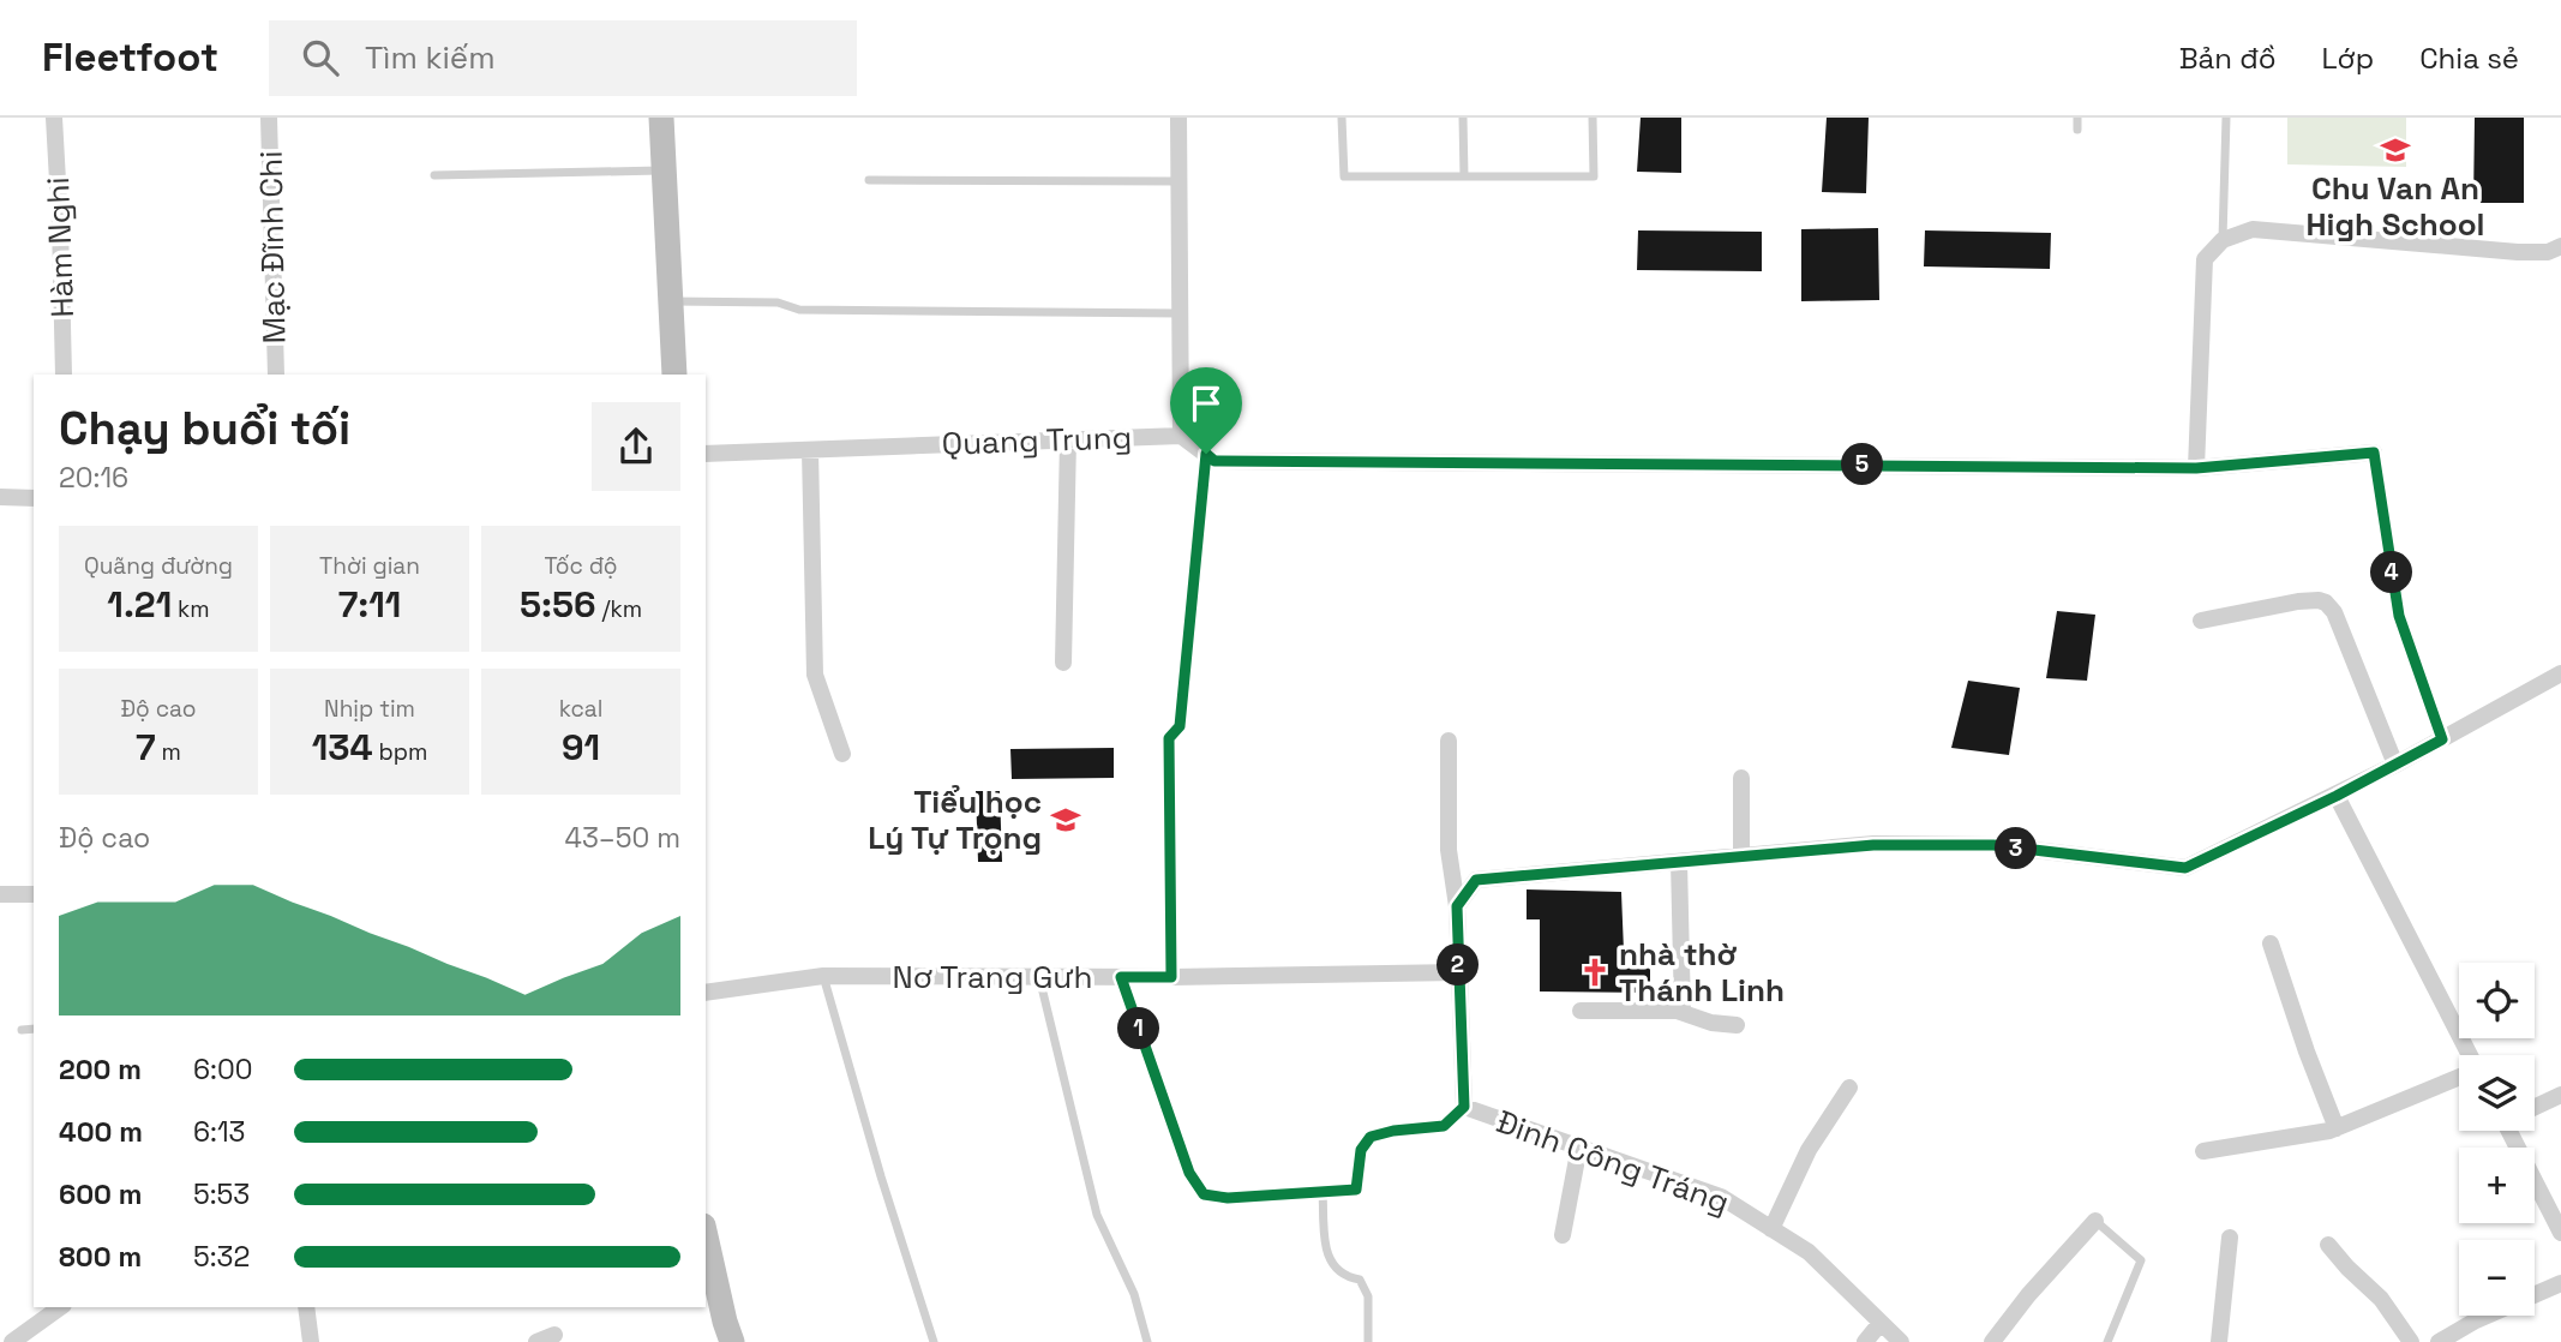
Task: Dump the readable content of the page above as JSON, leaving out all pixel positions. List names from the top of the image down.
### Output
{
  "streets": {
    "street": [
      "Hàm Nghi",
      "Mạc Đĩnh Chi",
      "Quang Trung",
      "Nơ Trang Gưh",
      "Đinh Công Tráng"
    ]
  },
  "crossings": [
    ["Nơ Trang Gưh", "Đinh Công Tráng"]
  ],
  "places": {
    "school or university": ["Chu Van An High School", "Tiểu học Lý Tự Trọng"],
    "church": ["nhà thờ Thánh Linh"]
  },
  "page": {
    "header": "Fleetfoot",
    "search": "Tìm kiếm",
    "nav": ["Bản đồ", "Lớp", "Chia sẻ"],
    "heading": ["Chạy buổi tối", "20:16"],
    "pins": [
      "5",
      "4",
      "3",
      "2",
      "1"
    ],
    "stats": [
      ["Quãng đường", "1.21 km"],
      ["Thời gian", "7:11"],
      ["Tốc độ", "5:56 /km"],
      ["Độ cao", "7 m"],
      ["Nhịp tim", "134 bpm"],
      ["kcal", "91"]
    ],
    "chart": ["Độ cao", "43–50 m"],
    "map_buttons": ["+", "−"],
    "list": [
      {
        "name": "200 m",
        "note": "6:00"
      },
      {
        "name": "400 m",
        "note": "6:13"
      },
      {
        "name": "600 m",
        "note": "5:53"
      },
      {
        "name": "800 m",
        "note": "5:32"
      }
    ]
  }
}
